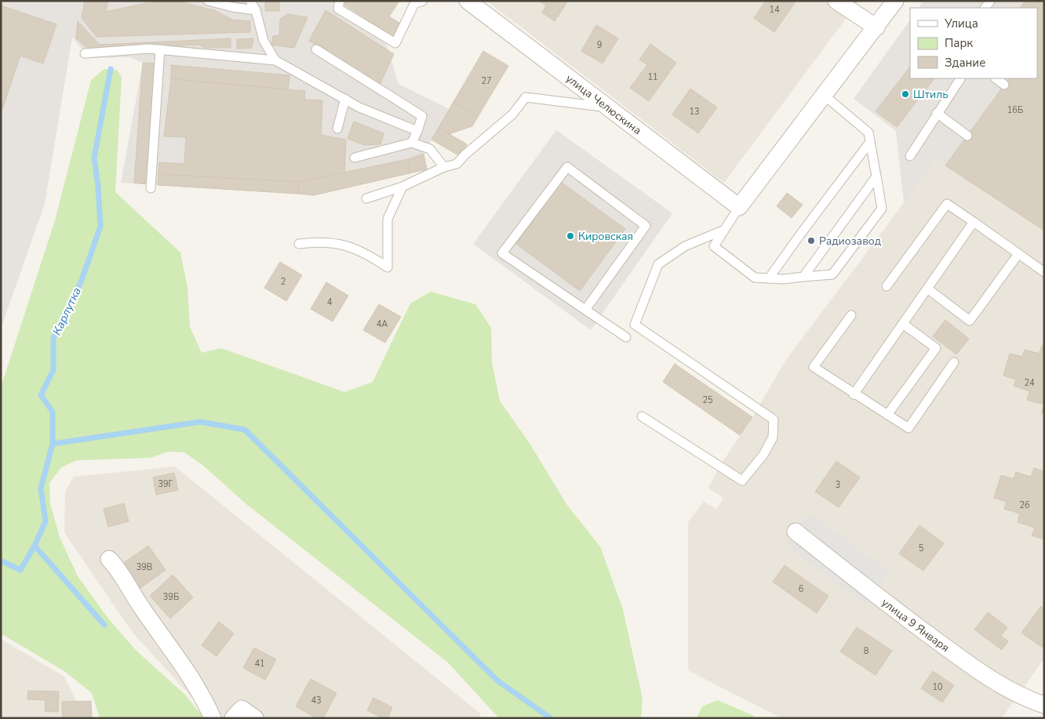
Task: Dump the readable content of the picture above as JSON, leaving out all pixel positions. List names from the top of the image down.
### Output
{
  "streets": {
    "street": ["улица Челюскина", "улица 9 Января"]
  },
  "water": ["Карлутка"],
  "places": ["Штиль", "Кировская", "Радиозавод"],
  "house_numbers": [
    "14",
    "9",
    "11",
    "27",
    "16Б",
    "13",
    "2",
    "4",
    "4А",
    "24",
    "25",
    "39Г",
    "3",
    "26",
    "5",
    "39В",
    "6",
    "39Б",
    "8",
    "41",
    "10",
    "43"
  ],
  "legend": ["Улица", "Парк", "Здание"]
}
